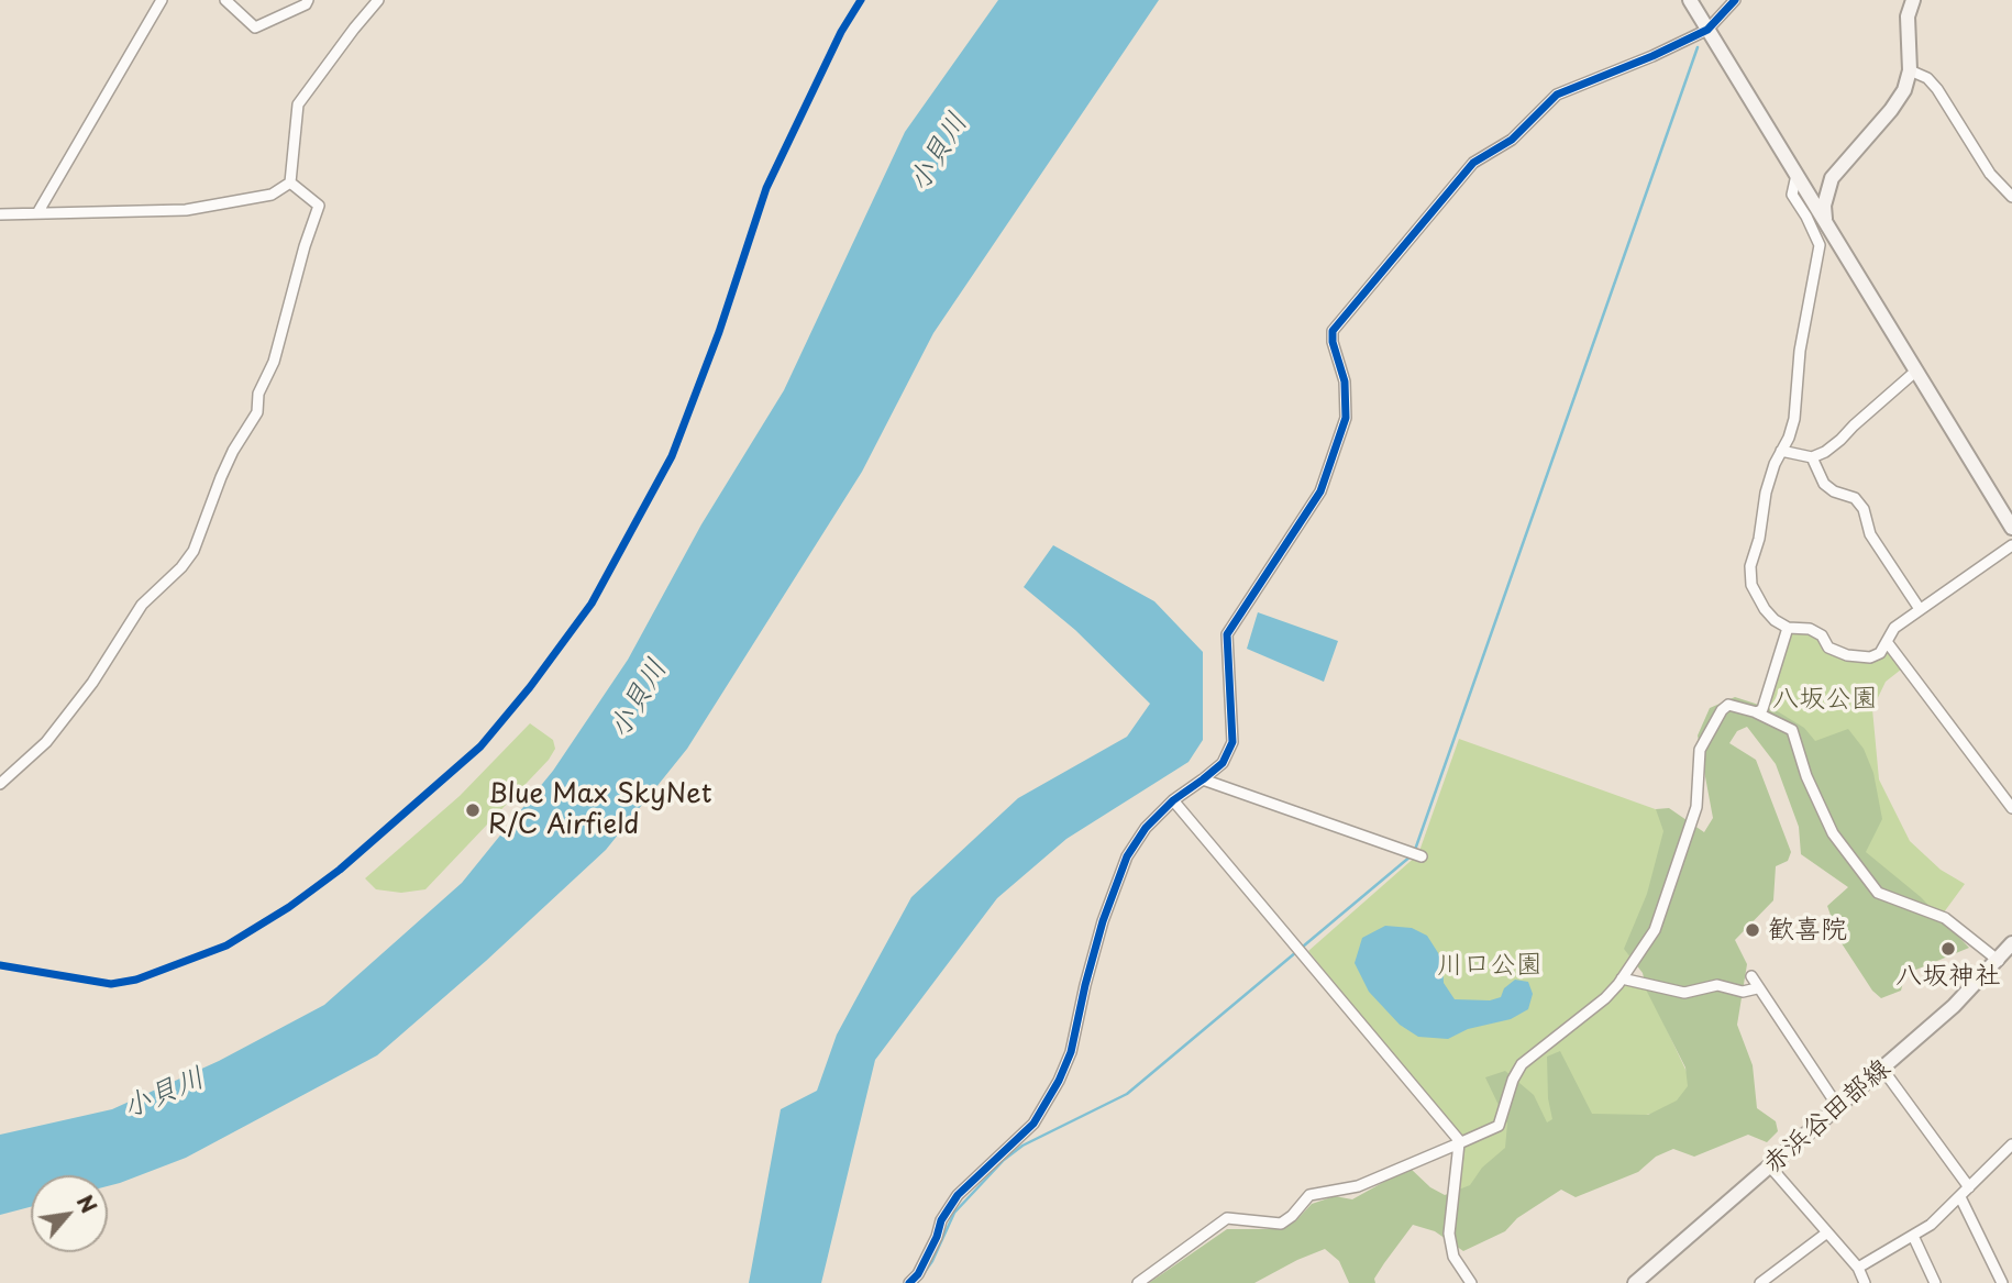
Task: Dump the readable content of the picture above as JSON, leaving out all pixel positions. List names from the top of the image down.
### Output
{
  "streets": {
    "street": ["赤浜谷田部線"]
  },
  "water": ["小貝川"],
  "parks": ["八坂公園", "川口公園"],
  "places": ["Blue Max SkyNet R/C Airfield", "歓喜院", "八坂神社"],
  "north": "top right"
}
